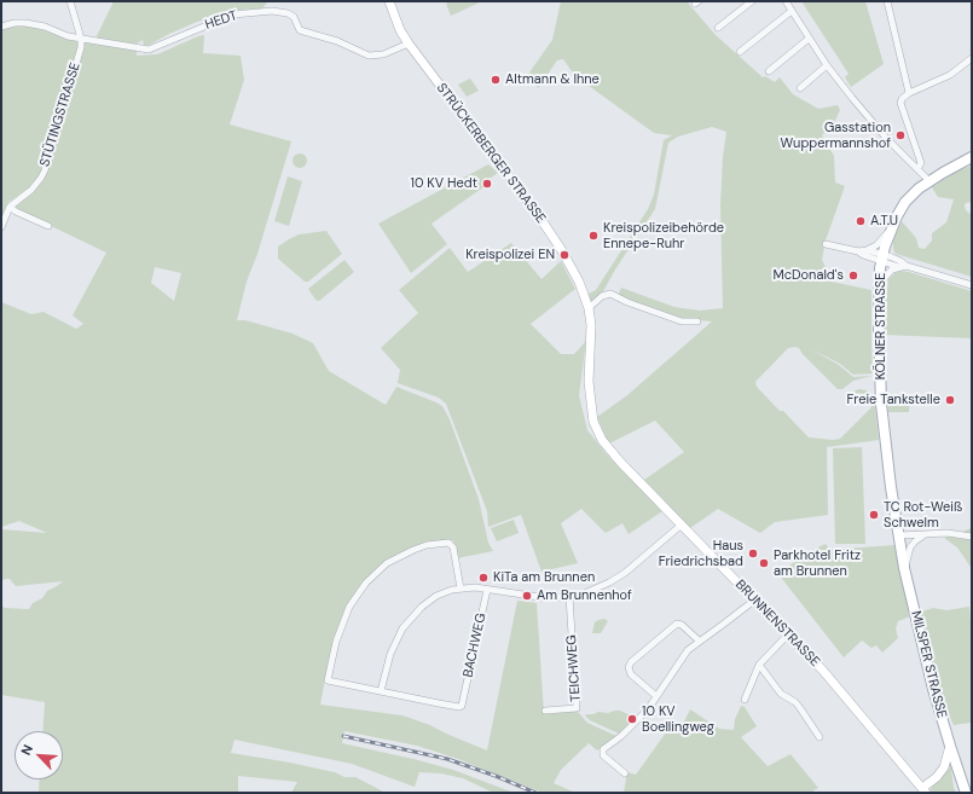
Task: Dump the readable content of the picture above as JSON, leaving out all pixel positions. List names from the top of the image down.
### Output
{
  "streets": {
    "main road": [
      "STRÜCKERBERGER STRASSE",
      "KÖLNER STRASSE",
      "BRUNNENSTRASSE",
      "MILSPER STRASSE"
    ],
    "street": [
      "HEDT",
      "STÜTINGSTRASSE",
      "BACHWEG",
      "TEICHWEG"
    ]
  },
  "crossings": [
    ["HEDT", "STÜTINGSTRASSE"],
    ["HEDT", "STRÜCKERBERGER STRASSE"],
    ["STRÜCKERBERGER STRASSE", "BRUNNENSTRASSE"],
    ["KÖLNER STRASSE", "MILSPER STRASSE"]
  ],
  "places": [
    "Altmann & Ihne",
    "Gasstation Wuppermannshof",
    "10 KV Hedt",
    "A.T.U",
    "Kreispolizeibehörde Ennepe-Ruhr",
    "Kreispolizei EN",
    "McDonald's",
    "Freie Tankstelle",
    "TC Rot-Weiß Schwelm",
    "Haus Friedrichsbad",
    "Parkhotel Fritz am Brunnen",
    "KiTa am Brunnen",
    "Am Brunnenhof",
    "10 KV Boellingweg"
  ],
  "north": "top left"
}
